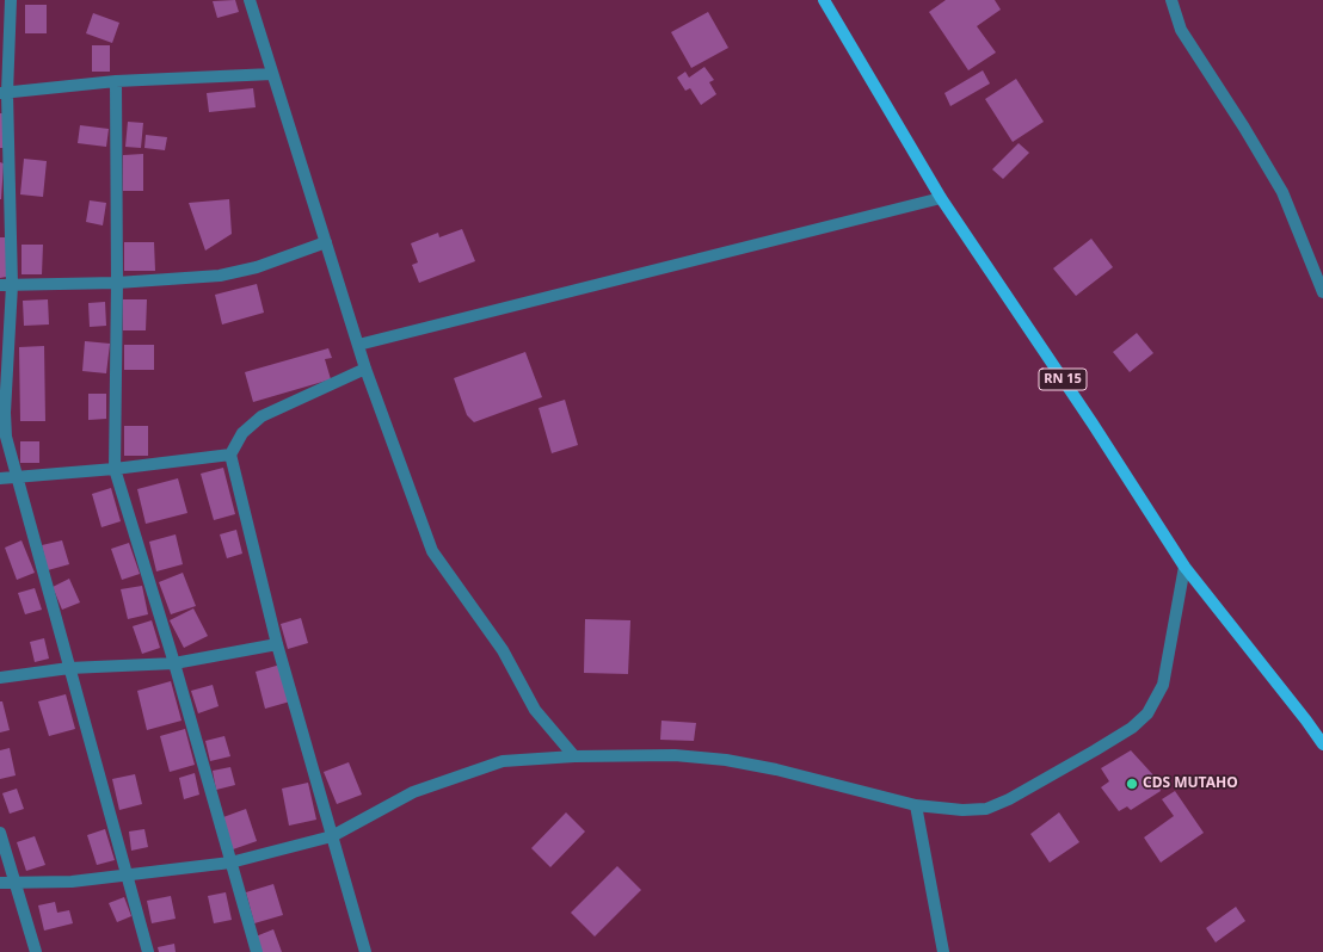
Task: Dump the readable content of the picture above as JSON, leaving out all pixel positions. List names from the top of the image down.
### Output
{
  "streets": {
    "main road": ["RN 15"]
  },
  "places": ["CDS MUTAHO"]
}
